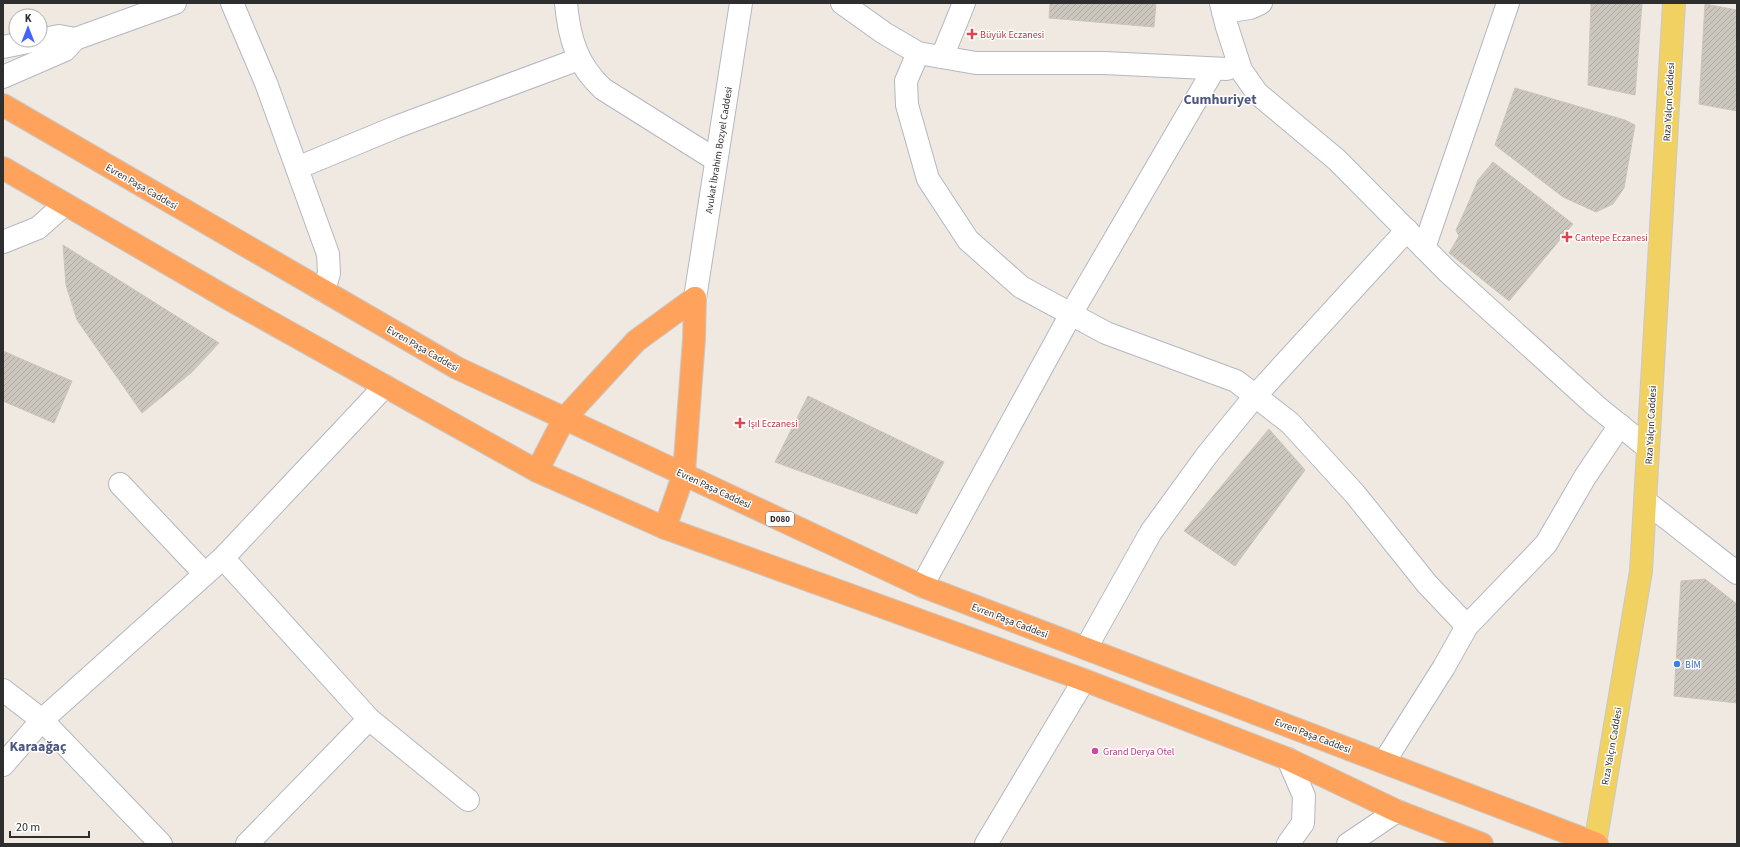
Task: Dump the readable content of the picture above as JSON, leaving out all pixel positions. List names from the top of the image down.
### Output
{
  "streets": {
    "highway": ["Evren Paşa Caddesi", "D080"],
    "main road": ["Rıza Yalçın Caddesi"],
    "street": ["Avukat İbrahim Bozyel Caddesi"]
  },
  "crossings": [
    ["Rıza Yalçın Caddesi", "Evren Paşa Caddesi"]
  ],
  "districts": ["Cumhuriyet", "Karaağaç"],
  "places": {
    "health": ["Büyük Eczanesi", "Cantepe Eczanesi", "Işıl Eczanesi"],
    "other": ["BİM", "Grand Derya Otel"]
  },
  "scale_bar": "20 m",
  "north": "top"
}
